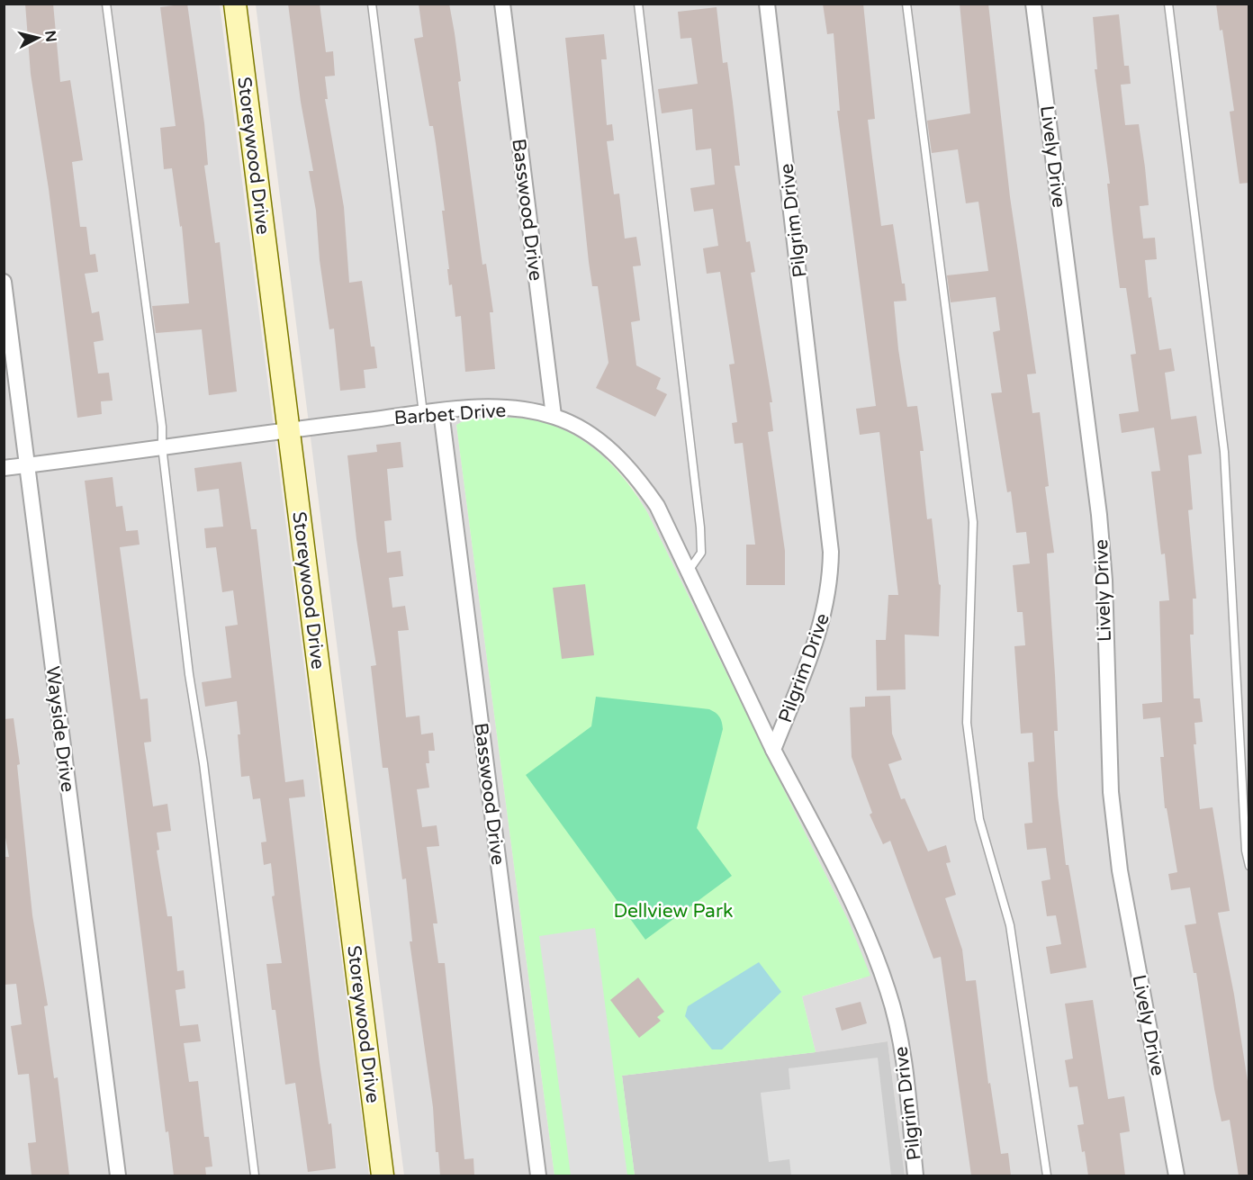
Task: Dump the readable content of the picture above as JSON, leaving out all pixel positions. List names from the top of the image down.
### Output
{
  "streets": {
    "street": [
      "Storeywood Drive",
      "Lively Drive",
      "Basswood Drive",
      "Pilgrim Drive",
      "Barbet Drive",
      "Wayside Drive"
    ]
  },
  "crossings": [
    ["Storeywood Drive", "Barbet Drive"],
    ["Basswood Drive", "Barbet Drive"],
    ["Pilgrim Drive", "Barbet Drive"],
    ["Barbet Drive", "Wayside Drive"]
  ],
  "parks": ["Dellview Park"],
  "north": "right"
}
